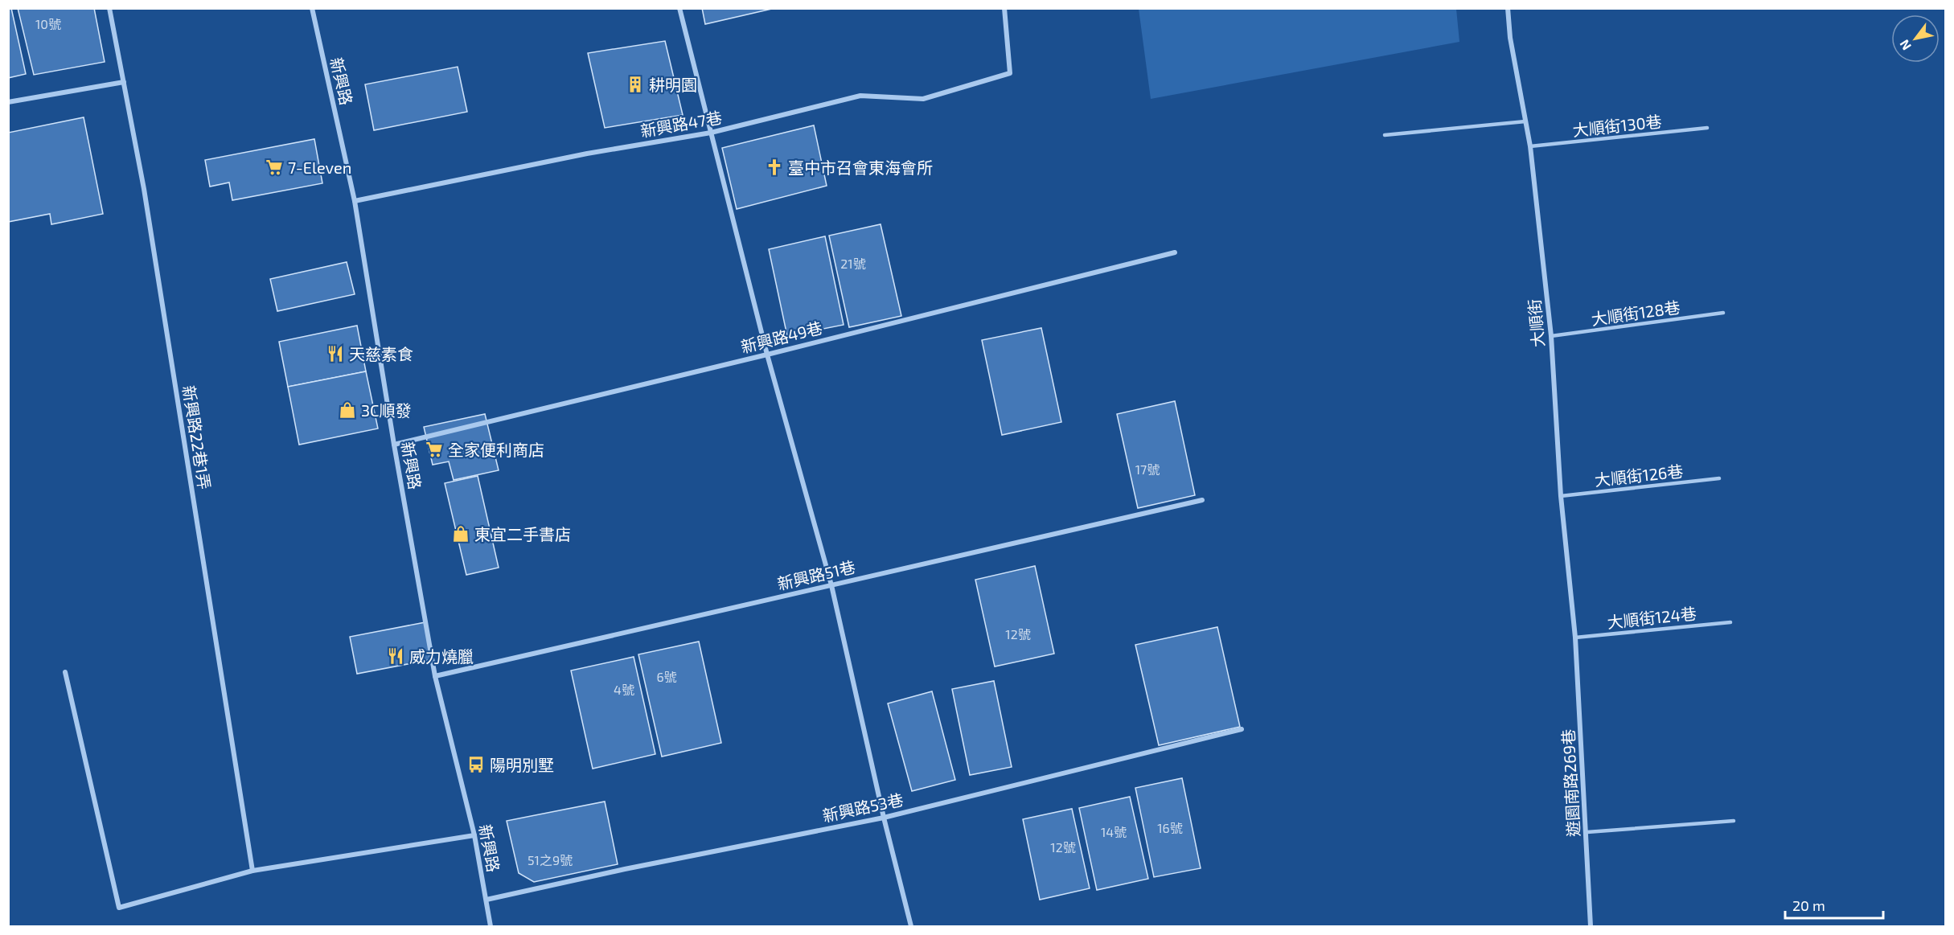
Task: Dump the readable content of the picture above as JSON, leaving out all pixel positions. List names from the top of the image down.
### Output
{
  "streets": {
    "street": [
      "新興路",
      "新興路47巷",
      "大順街",
      "新興路49巷",
      "新興路22巷1弄",
      "新興路51巷",
      "遊園南路269巷",
      "新興路53巷"
    ],
    "lane": [
      "大順街130巷",
      "大順街128巷",
      "大順街126巷",
      "大順街124巷"
    ]
  },
  "crossings": [
    ["新興路", "新興路47巷"],
    ["新興路", "新興路49巷"],
    ["新興路", "新興路51巷"],
    ["新興路", "新興路53巷"],
    ["大順街130巷", "大順街"],
    ["大順街128巷", "大順街"],
    ["大順街", "大順街126巷"],
    ["大順街", "大順街124巷"],
    ["大順街", "遊園南路269巷"],
    ["大順街124巷", "遊園南路269巷"]
  ],
  "places": {
    "building": ["耕明園"],
    "supermarket": ["7-Eleven", "全家便利商店"],
    "church": ["臺中市召會東海會所"],
    "restaurant": ["天慈素食", "威力燒臘"],
    "shop": ["3C順發", "東宜二手書店"],
    "bus stop": ["陽明別墅"]
  },
  "house_numbers": [
    "10號",
    "21號",
    "17號",
    "12號",
    "6號",
    "4號",
    "16號",
    "14號",
    "12號",
    "51之9號"
  ],
  "scale_bar": "20 m",
  "north": "bottom left"
}
